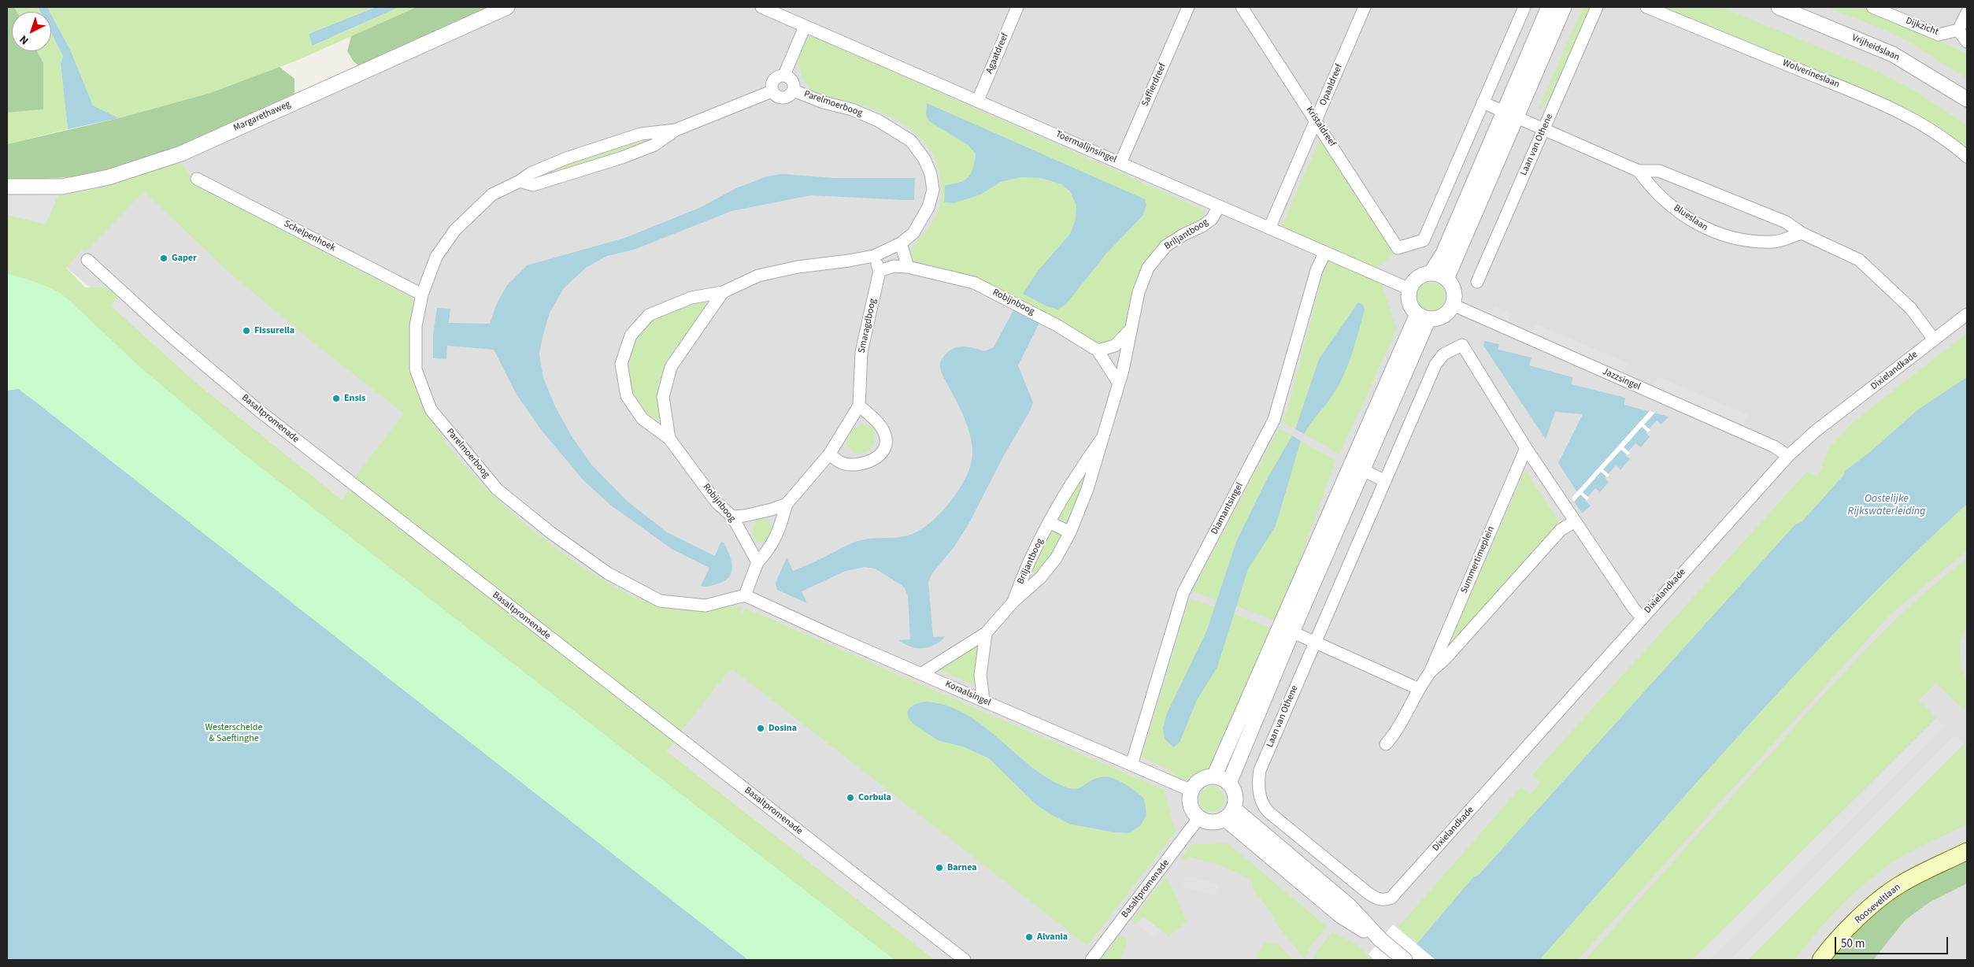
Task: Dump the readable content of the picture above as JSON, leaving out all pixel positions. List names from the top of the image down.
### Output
{
  "streets": {
    "main road": ["Rooseveltlaan"],
    "street": [
      "Dijkzicht",
      "Vrijheidslaan",
      "Agaatdreef",
      "Wolverineslaan",
      "Saffierdreef",
      "Opaaldreef",
      "Parelmoerboog",
      "Margarethaweg",
      "Kristaldreef",
      "Laan van Othene",
      "Toermalijnsingel",
      "Blueslaan",
      "Briljantboog",
      "Schelpenhoek",
      "Robijnboog",
      "Smaragdboog",
      "Dixielandkade",
      "Jazzsingel",
      "Basaltpromenade",
      "Diamantsingel",
      "Summertimeplein",
      "Koraalsingel"
    ]
  },
  "crossings": [
    ["Agaatdreef", "Toermalijnsingel"],
    ["Saffierdreef", "Toermalijnsingel"],
    ["Opaaldreef", "Kristaldreef"],
    ["Opaaldreef", "Toermalijnsingel"],
    ["Parelmoerboog", "Schelpenhoek"],
    ["Parelmoerboog", "Robijnboog"],
    ["Parelmoerboog", "Koraalsingel"],
    ["Kristaldreef", "Blueslaan"],
    ["Laan van Othene", "Blueslaan"],
    ["Laan van Othene", "Dixielandkade"],
    ["Laan van Othene", "Summertimeplein"],
    ["Toermalijnsingel", "Briljantboog"],
    ["Toermalijnsingel", "Jazzsingel"],
    ["Toermalijnsingel", "Diamantsingel"],
    ["Blueslaan", "Dixielandkade"],
    ["Briljantboog", "Robijnboog"],
    ["Briljantboog", "Koraalsingel"],
    ["Robijnboog", "Smaragdboog"],
    ["Dixielandkade", "Jazzsingel"],
    ["Basaltpromenade", "Koraalsingel"],
    ["Diamantsingel", "Koraalsingel"]
  ],
  "water": ["Oostelijke Rijkswaterleiding"],
  "parks": ["Westerschelde & Saeftinghe"],
  "places": [
    "Gaper",
    "Fissurella",
    "Ensis",
    "Dosina",
    "Corbula",
    "Barnea",
    "Alvania"
  ],
  "scale_bar": "50 m",
  "north": "bottom left"
}
